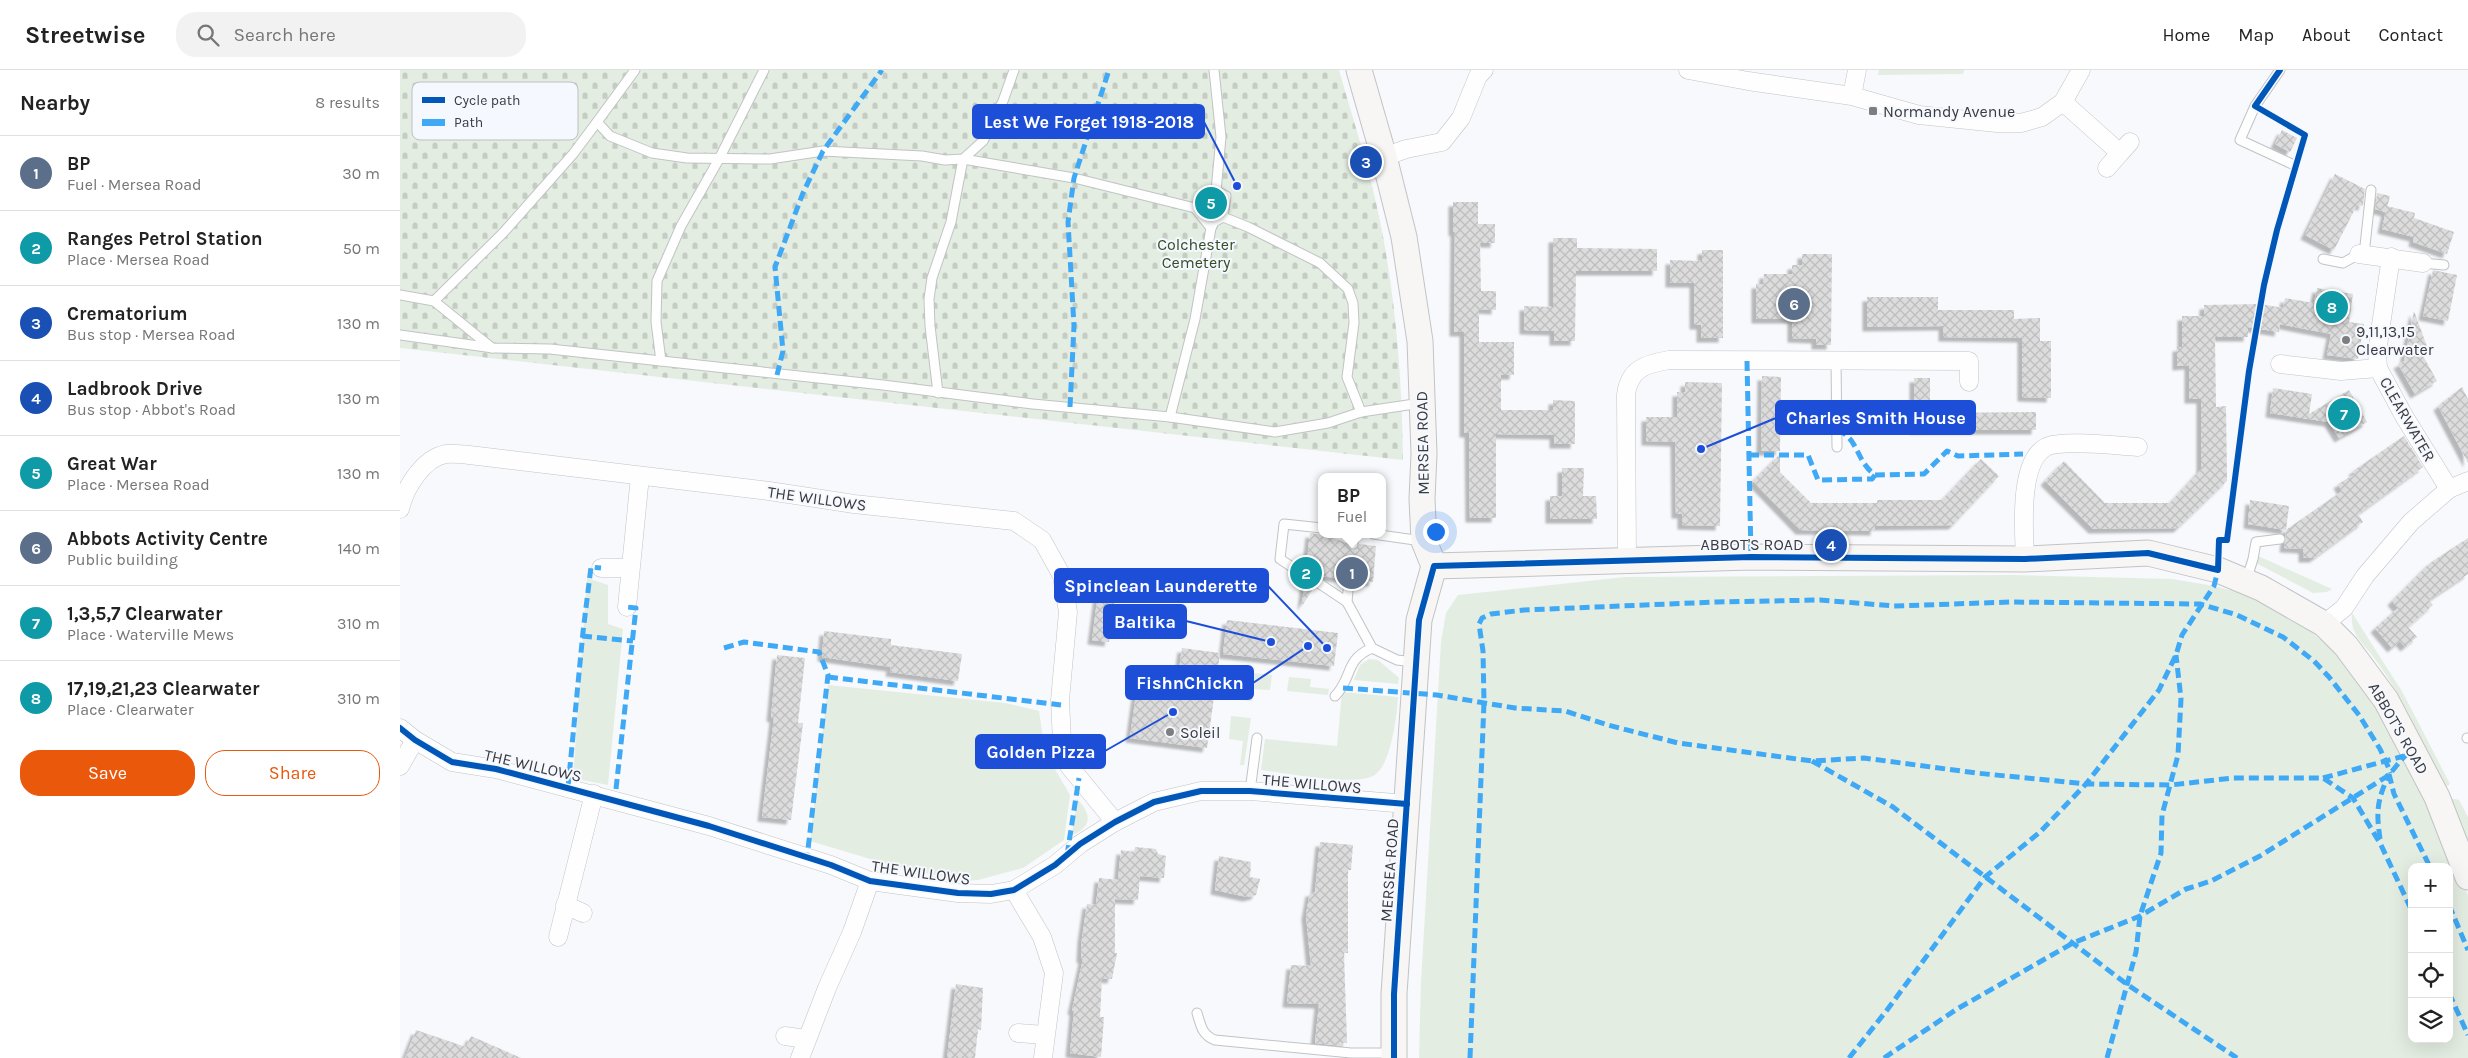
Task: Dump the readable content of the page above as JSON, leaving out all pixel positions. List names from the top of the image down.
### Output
{
  "streets": {
    "street": [
      "CLEARWATER",
      "MERSEA ROAD",
      "THE WILLOWS",
      "ABBOT'S ROAD"
    ]
  },
  "crossings": [
    ["MERSEA ROAD", "THE WILLOWS"],
    ["MERSEA ROAD", "ABBOT'S ROAD"]
  ],
  "parks": ["Colchester Cemetery"],
  "places": {
    "transit": ["Normandy Avenue"],
    "other": [
      "Lest We Forget 1918-2018",
      "9,11,13,15 Clearwater",
      "Charles Smith House",
      "Baltika",
      "FishnChickn",
      "Spinclean Launderette",
      "Golden Pizza",
      "Soleil"
    ]
  },
  "legend": ["Cycle path", "Path"],
  "page": {
    "header": "Streetwise",
    "search": "Search here",
    "nav": [
      "Home",
      "Map",
      "About",
      "Contact"
    ],
    "heading": ["Nearby", "8 results"],
    "list": [
      {
        "mark": "1",
        "name": "BP",
        "note": "Fuel · Mersea Road",
        "value": "30 m"
      },
      {
        "mark": "2",
        "name": "Ranges Petrol Station",
        "note": "Place · Mersea Road",
        "value": "50 m"
      },
      {
        "mark": "3",
        "name": "Crematorium",
        "note": "Bus stop · Mersea Road",
        "value": "130 m"
      },
      {
        "mark": "4",
        "name": "Ladbrook Drive",
        "note": "Bus stop · Abbot's Road",
        "value": "130 m"
      },
      {
        "mark": "5",
        "name": "Great War",
        "note": "Place · Mersea Road",
        "value": "130 m"
      },
      {
        "mark": "6",
        "name": "Abbots Activity Centre",
        "note": "Public building",
        "value": "140 m"
      },
      {
        "mark": "7",
        "name": "1,3,5,7 Clearwater",
        "note": "Place · Waterville Mews",
        "value": "310 m"
      },
      {
        "mark": "8",
        "name": "17,19,21,23 Clearwater",
        "note": "Place · Clearwater",
        "value": "310 m"
      }
    ],
    "pins": [
      "3",
      "5",
      "6",
      "8",
      "7",
      "4",
      "1",
      "2"
    ],
    "popup": ["BP", "Fuel"],
    "buttons": ["Save", "Share"],
    "map_buttons": ["+", "−"]
  }
}
